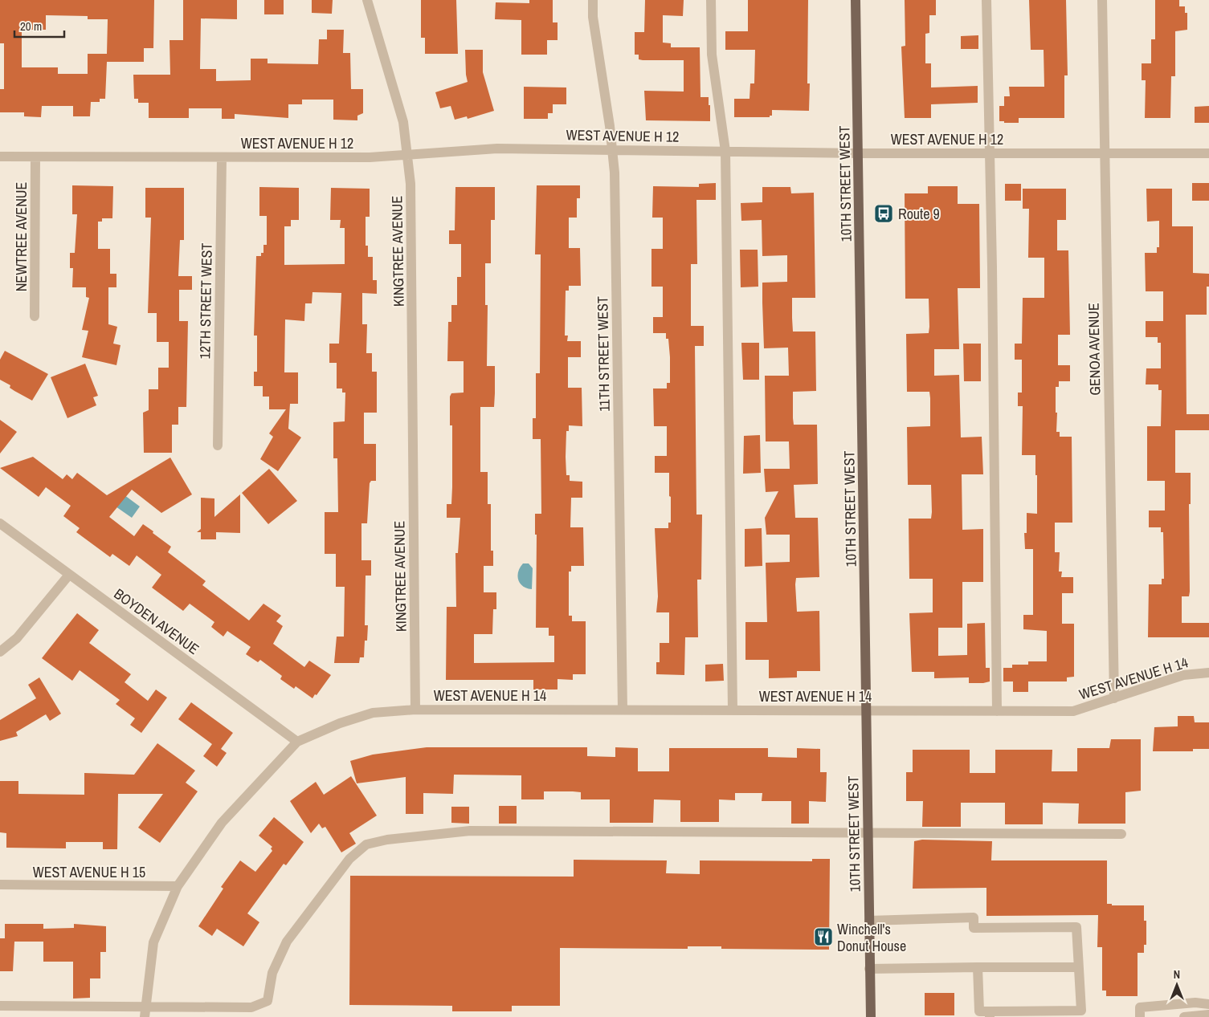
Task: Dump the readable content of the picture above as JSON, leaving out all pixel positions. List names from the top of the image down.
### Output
{
  "streets": {
    "main road": ["10TH STREET WEST"],
    "street": [
      "WEST AVENUE H 12",
      "NEWTREE AVENUE",
      "KINGTREE AVENUE",
      "12TH STREET WEST",
      "GENOA AVENUE",
      "11TH STREET WEST",
      "BOYDEN AVENUE",
      "WEST AVENUE H 14",
      "WEST AVENUE H 15"
    ]
  },
  "crossings": [
    ["WEST AVENUE H 12", "10TH STREET WEST"],
    ["WEST AVENUE H 12", "NEWTREE AVENUE"],
    ["WEST AVENUE H 12", "KINGTREE AVENUE"],
    ["WEST AVENUE H 12", "12TH STREET WEST"],
    ["WEST AVENUE H 12", "GENOA AVENUE"],
    ["WEST AVENUE H 12", "11TH STREET WEST"],
    ["10TH STREET WEST", "WEST AVENUE H 14"],
    ["KINGTREE AVENUE", "WEST AVENUE H 14"],
    ["GENOA AVENUE", "WEST AVENUE H 14"],
    ["11TH STREET WEST", "WEST AVENUE H 14"]
  ],
  "places": {
    "bus stop": ["Route 9"],
    "restaurant": ["Winchell's Donut House"]
  },
  "scale_bar": "20 m",
  "north": "top"
}
